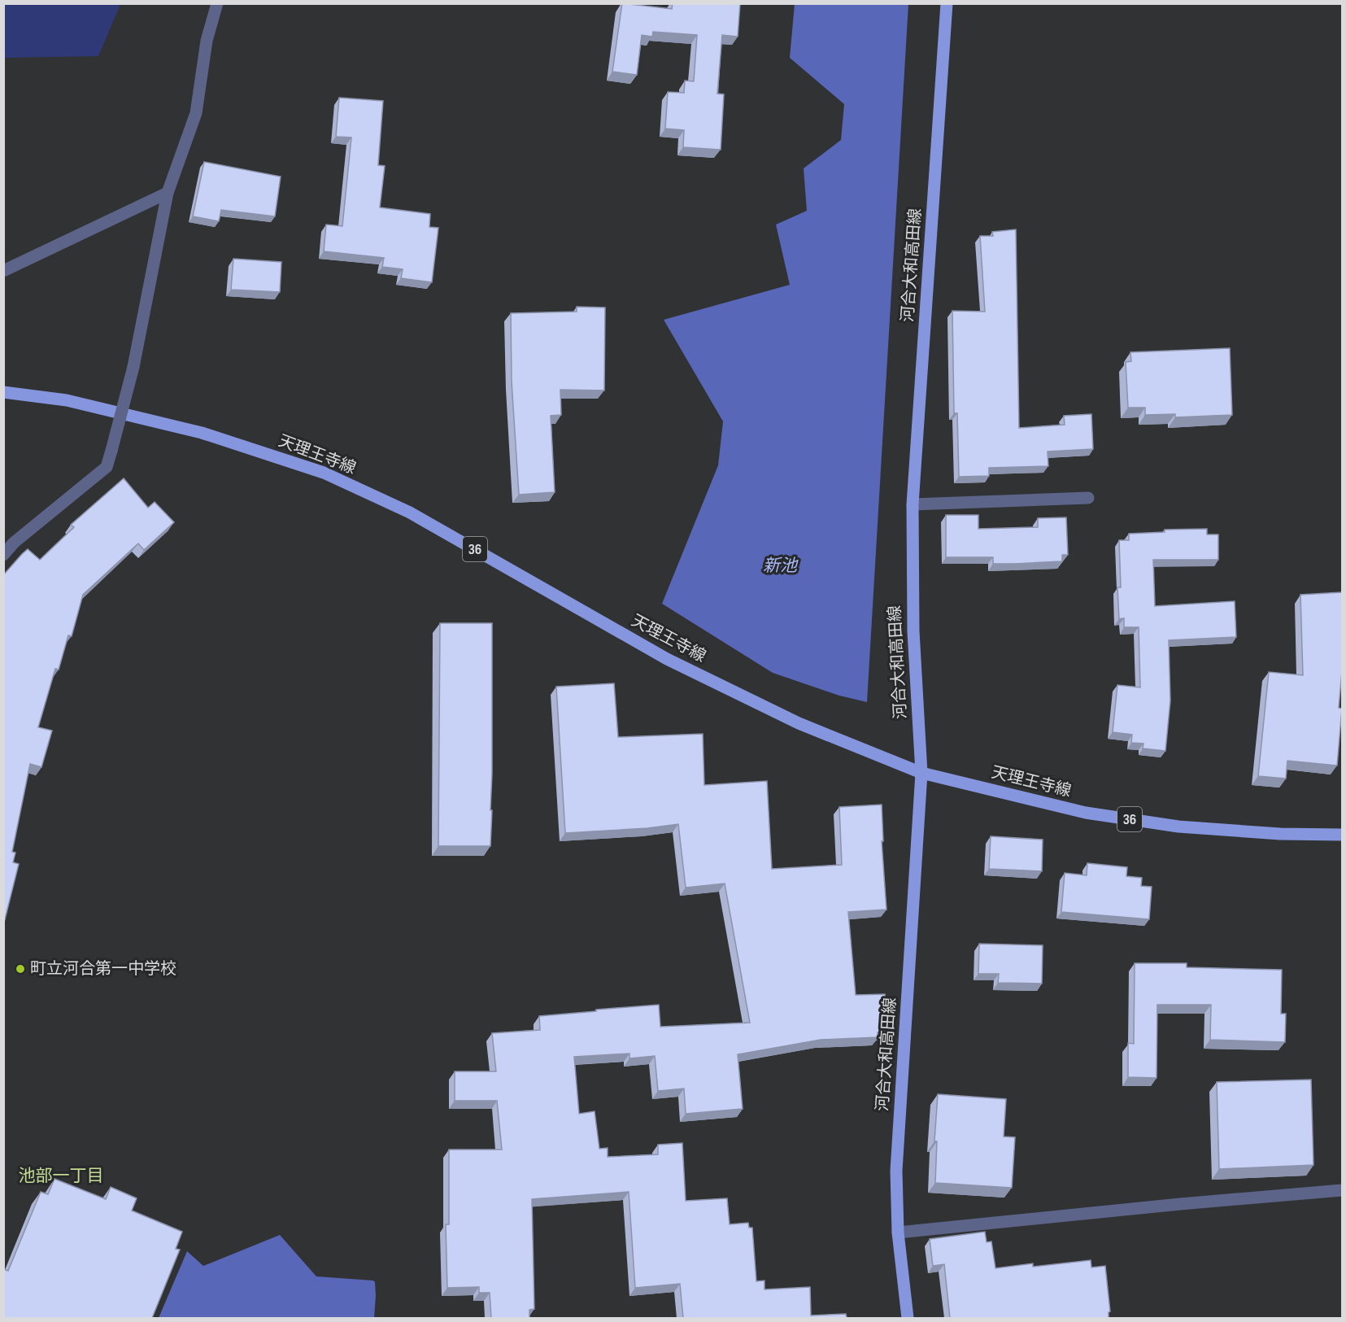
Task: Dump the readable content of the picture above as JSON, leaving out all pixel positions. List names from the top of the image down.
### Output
{
  "streets": {
    "main road": ["河合大和高田線", "天理王寺線", "36"]
  },
  "crossings": [
    ["河合大和高田線", "天理王寺線"]
  ],
  "districts": ["池部一丁目"],
  "water": ["新池"],
  "places": ["町立河合第一中学校"]
}
